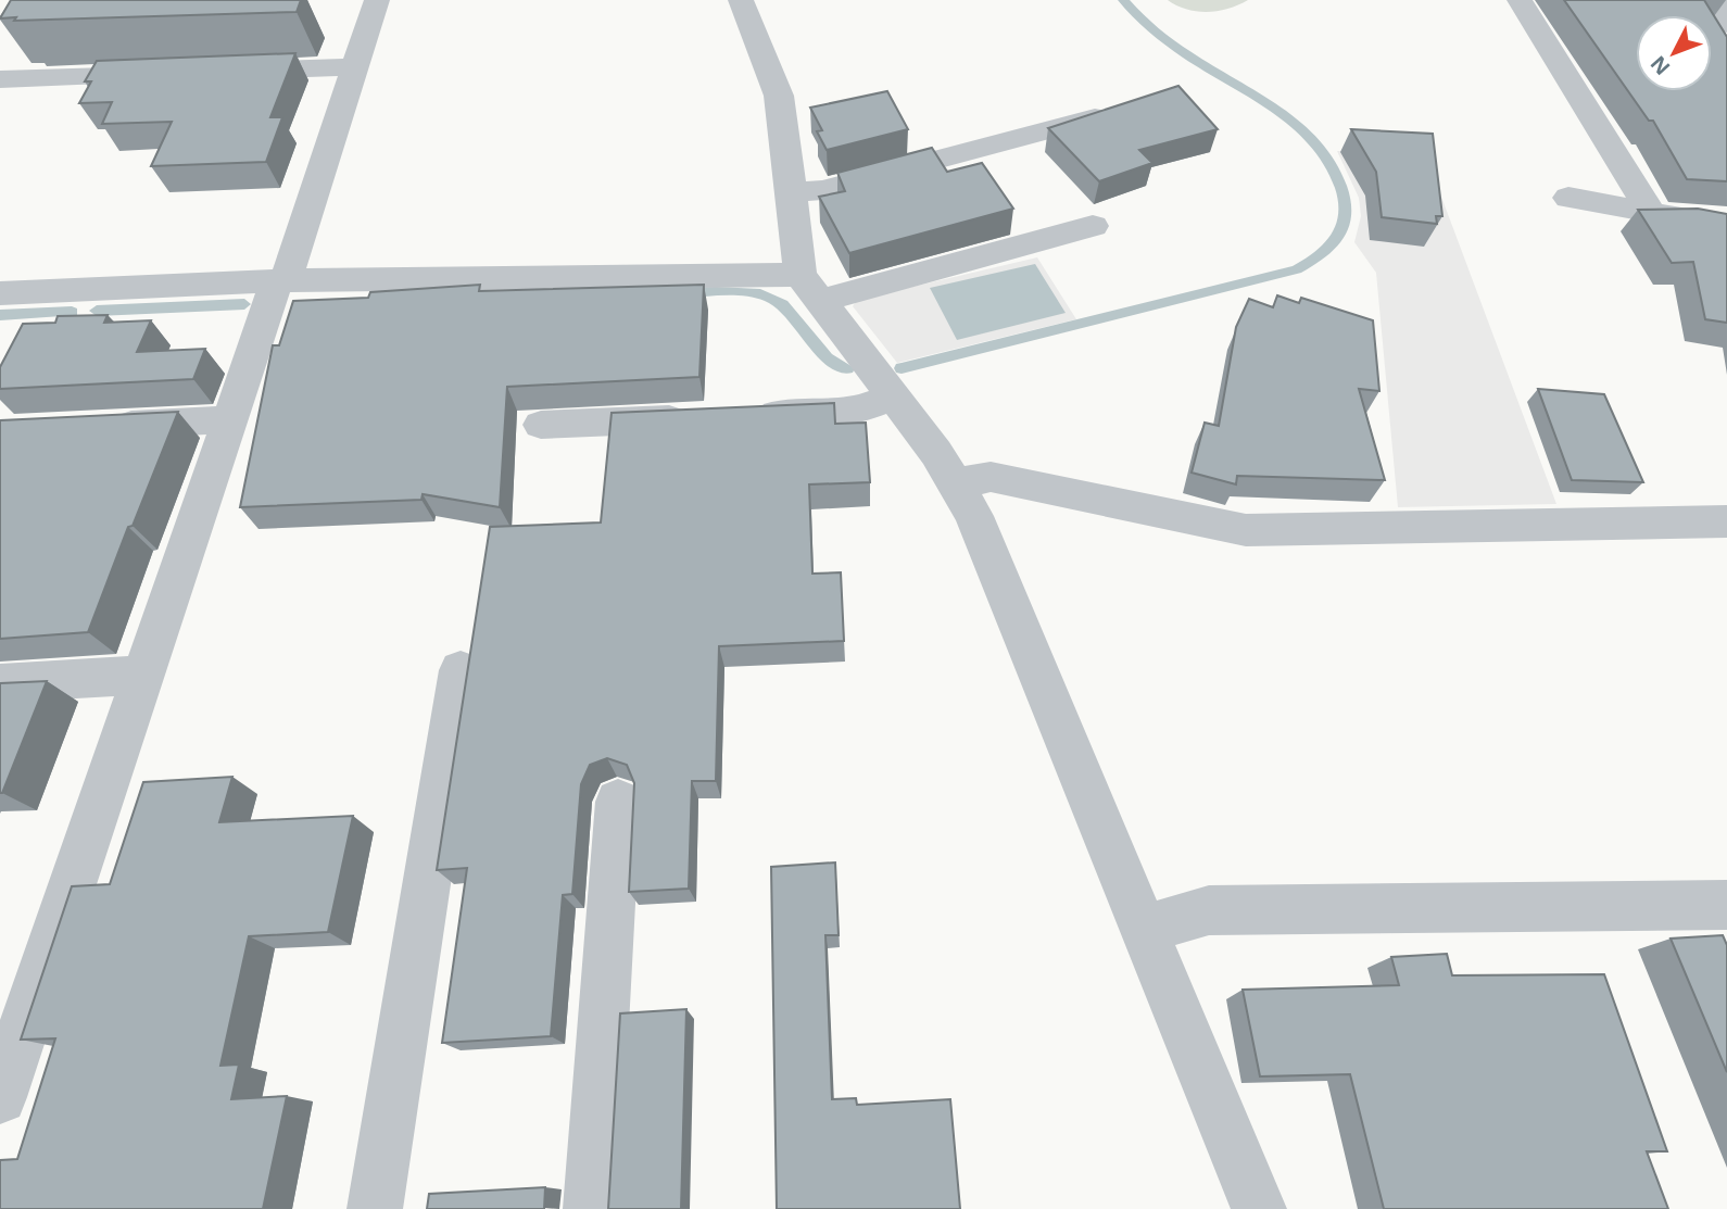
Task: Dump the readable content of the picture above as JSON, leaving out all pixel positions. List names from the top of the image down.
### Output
{
  "north": "bottom left"
}
